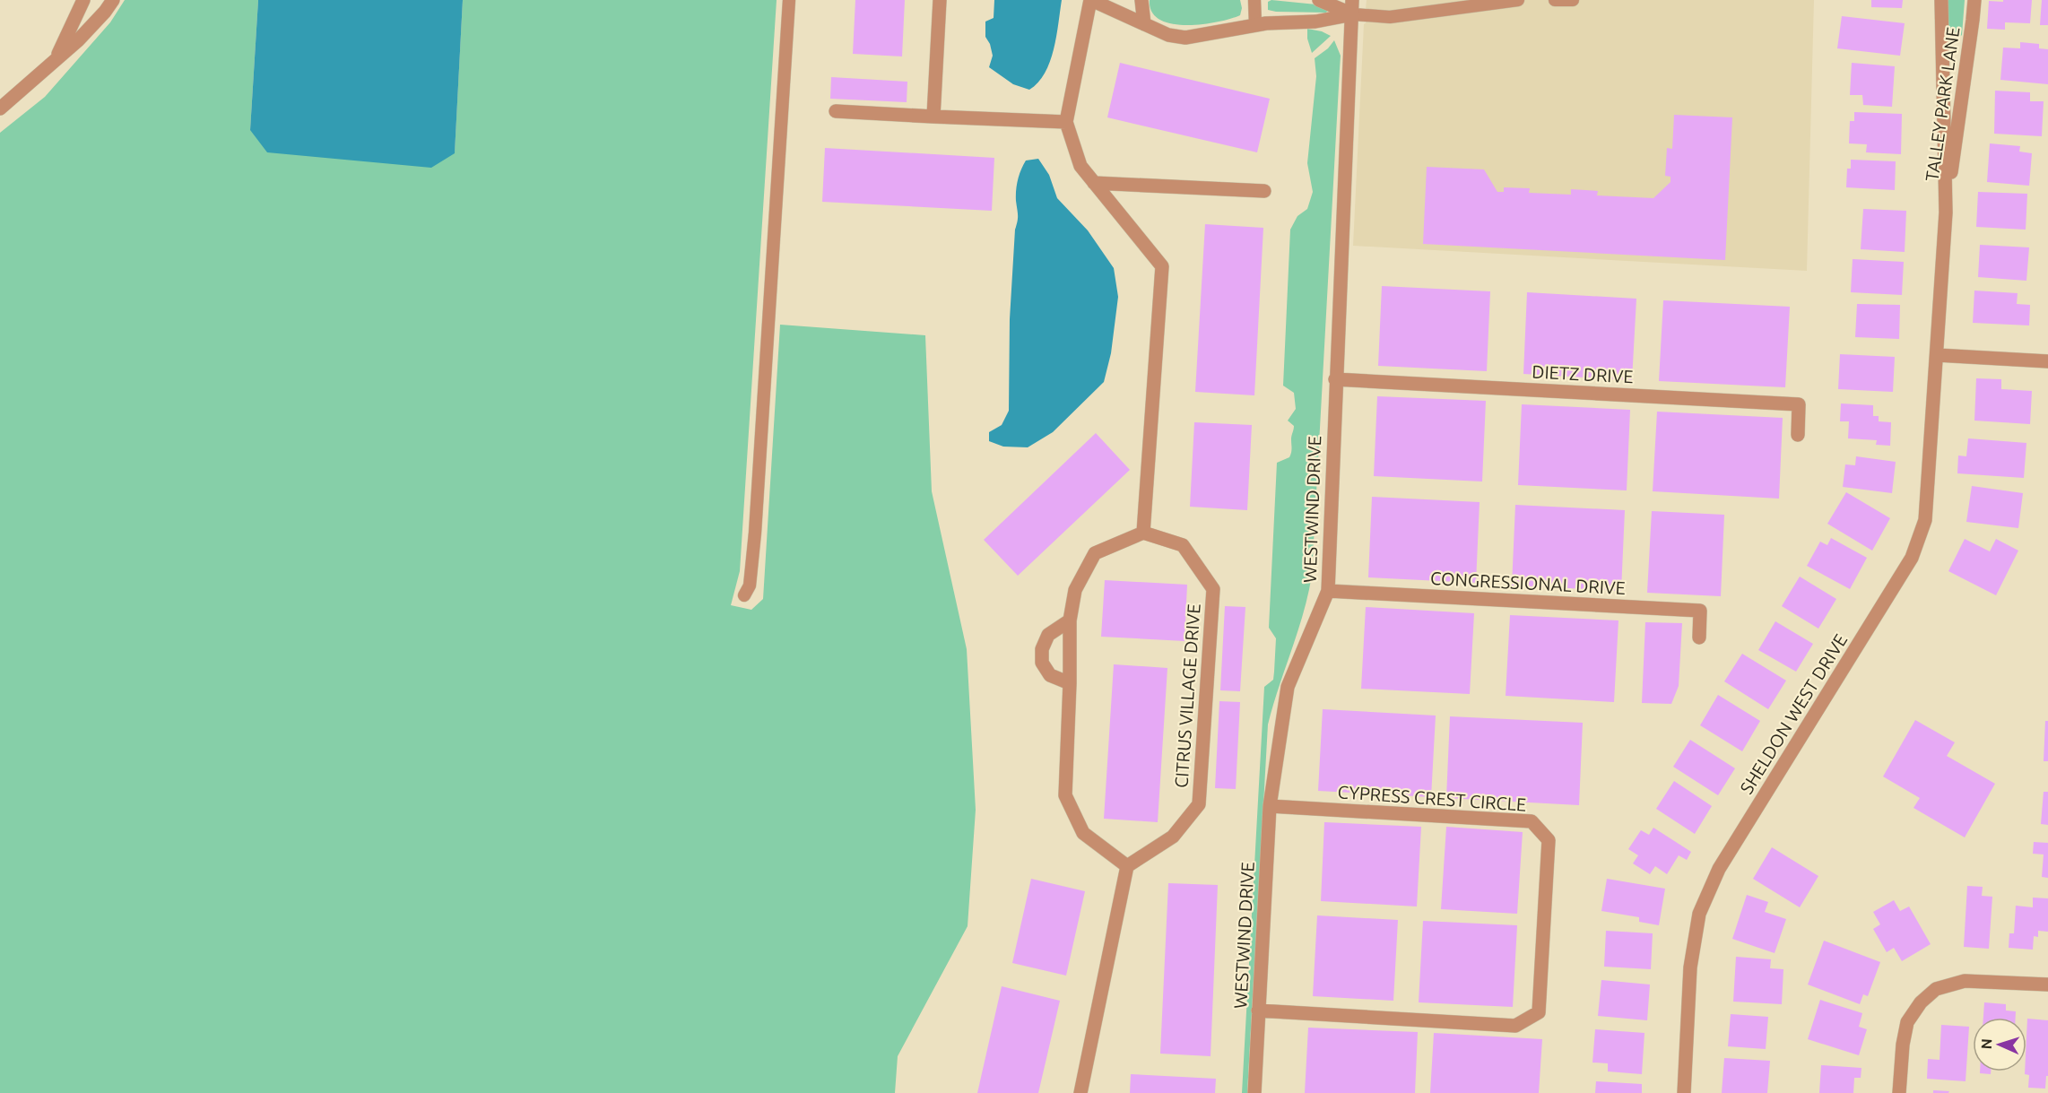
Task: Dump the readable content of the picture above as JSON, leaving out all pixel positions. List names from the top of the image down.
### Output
{
  "streets": {
    "street": [
      "TALLEY PARK LANE",
      "DIETZ DRIVE",
      "WESTWIND DRIVE",
      "CONGRESSIONAL DRIVE",
      "CITRUS VILLAGE DRIVE",
      "SHELDON WEST DRIVE",
      "CYPRESS CREST CIRCLE"
    ]
  },
  "crossings": [
    ["TALLEY PARK LANE", "SHELDON WEST DRIVE"],
    ["DIETZ DRIVE", "WESTWIND DRIVE"],
    ["WESTWIND DRIVE", "CONGRESSIONAL DRIVE"],
    ["WESTWIND DRIVE", "CYPRESS CREST CIRCLE"]
  ],
  "north": "left"
}
